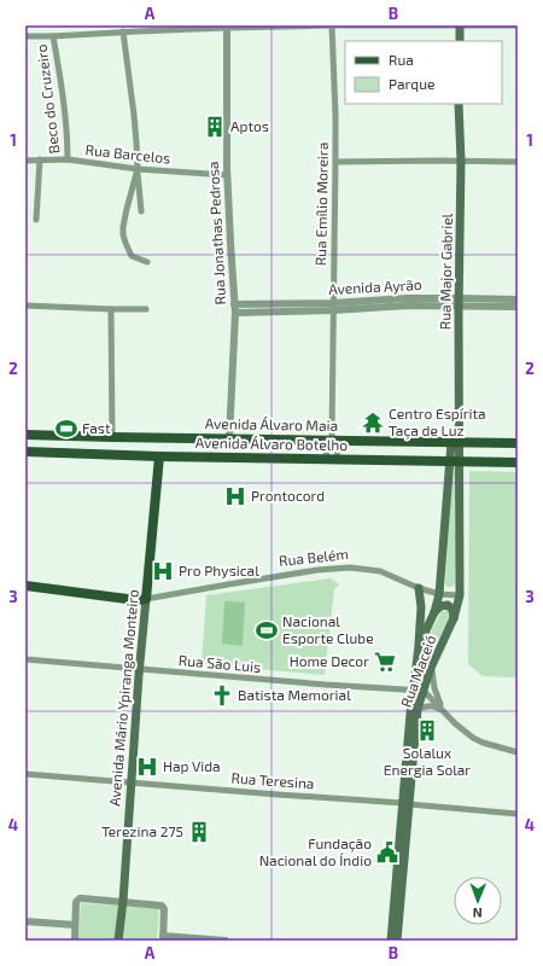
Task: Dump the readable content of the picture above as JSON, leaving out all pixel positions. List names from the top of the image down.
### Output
{
  "streets": {
    "main road": [
      "Rua Major Gabriel",
      "Avenida Álvaro Maia",
      "Avenida Álvaro Botelho",
      "Rua Belém",
      "Rua Maceió",
      "Avenida Mário Ypiranga Monteiro"
    ],
    "street": [
      "Beco do Cruzeiro",
      "Rua Barcelos",
      "Rua Emílio Moreira",
      "Rua Jonathas Pedrosa",
      "Avenida Ayrão",
      "Rua São Luis",
      "Rua Teresina"
    ]
  },
  "crossings": [
    ["Beco do Cruzeiro", "Rua Barcelos"],
    ["Rua Barcelos", "Rua Jonathas Pedrosa"],
    ["Rua Emílio Moreira", "Avenida Ayrão"],
    ["Rua Emílio Moreira", "Avenida Álvaro Maia"],
    ["Rua Emílio Moreira", "Avenida Álvaro Botelho"],
    ["Rua Jonathas Pedrosa", "Avenida Ayrão"],
    ["Rua Jonathas Pedrosa", "Avenida Álvaro Maia"],
    ["Rua Major Gabriel", "Avenida Ayrão"],
    ["Rua Major Gabriel", "Avenida Álvaro Maia"],
    ["Rua Major Gabriel", "Rua Maceió"],
    ["Avenida Álvaro Maia", "Rua Maceió"],
    ["Avenida Álvaro Botelho", "Rua Maceió"],
    ["Avenida Álvaro Botelho", "Avenida Mário Ypiranga Monteiro"],
    ["Rua Belém", "Rua Maceió"],
    ["Rua Belém", "Avenida Mário Ypiranga Monteiro"],
    ["Rua São Luis", "Rua Maceió"],
    ["Rua São Luis", "Avenida Mário Ypiranga Monteiro"],
    ["Rua Maceió", "Rua Teresina"],
    ["Avenida Mário Ypiranga Monteiro", "Rua Teresina"]
  ],
  "places": {
    "building": ["Aptos", "Solalux Energia Solar", "Terezina 275"],
    "temple": ["Centro Espírita Taça de Luz"],
    "sports": ["Fast", "Nacional Esporte Clube"],
    "hospital": ["Prontocord", "Pro Physical", "Hap Vida"],
    "supermarket": ["Home Decor"],
    "church": ["Batista Memorial"],
    "public building": ["Fundação Nacional do Índio"]
  },
  "legend": ["Rua", "Parque"],
  "north": "bottom",
  "grid": {
    "columns": ["A", "B"],
    "rows": [
      "1",
      "2",
      "3",
      "4"
    ]
  }
}
